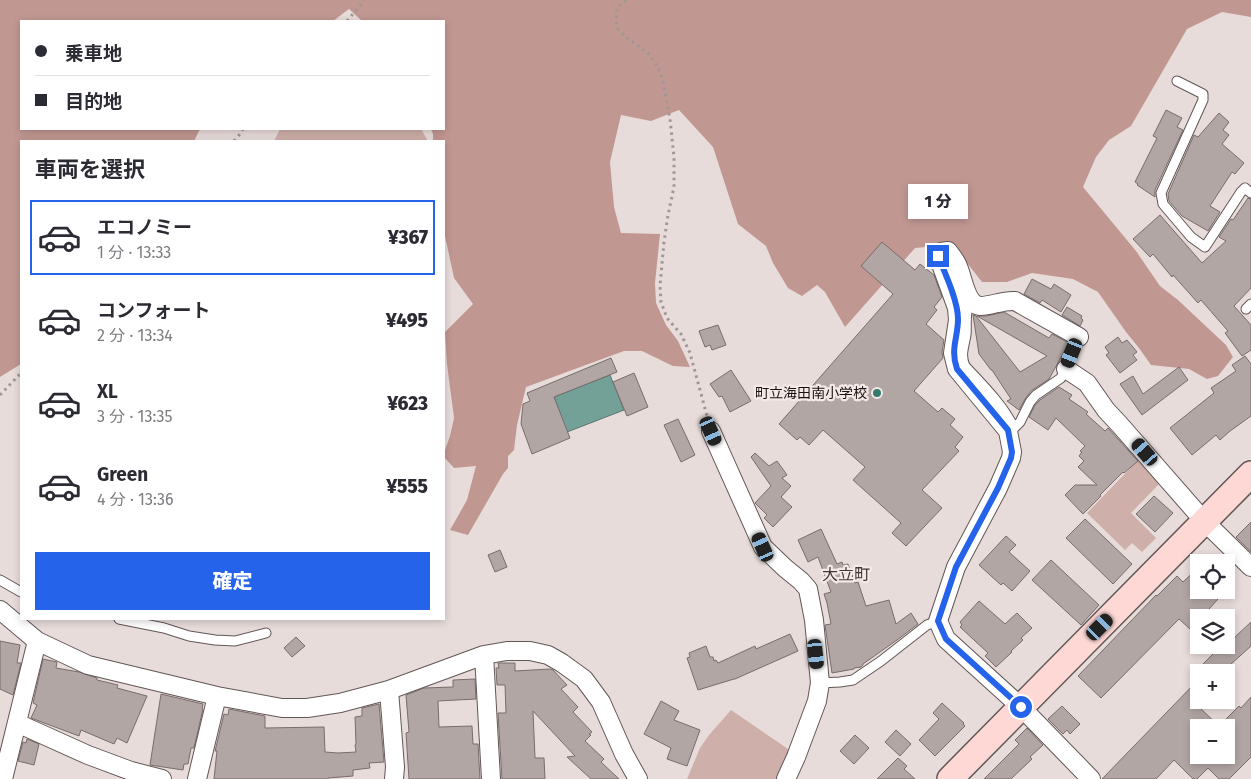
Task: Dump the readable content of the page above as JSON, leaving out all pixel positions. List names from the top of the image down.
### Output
{
  "districts": ["大立町"],
  "places": ["町立海田南小学校"],
  "page": {
    "banner": ["乗車地", "目的地"],
    "heading": "車両を選択",
    "bubble": "1 分",
    "list": [
      {
        "name": "エコノミー",
        "note": "1 分 · 13:33",
        "value": "¥367"
      },
      {
        "name": "コンフォート",
        "note": "2 分 · 13:34",
        "value": "¥495"
      },
      {
        "name": "XL",
        "note": "3 分 · 13:35",
        "value": "¥623"
      },
      {
        "name": "Green",
        "note": "4 分 · 13:36",
        "value": "¥555"
      }
    ],
    "buttons": "確定",
    "map_buttons": ["+", "−"]
  }
}
